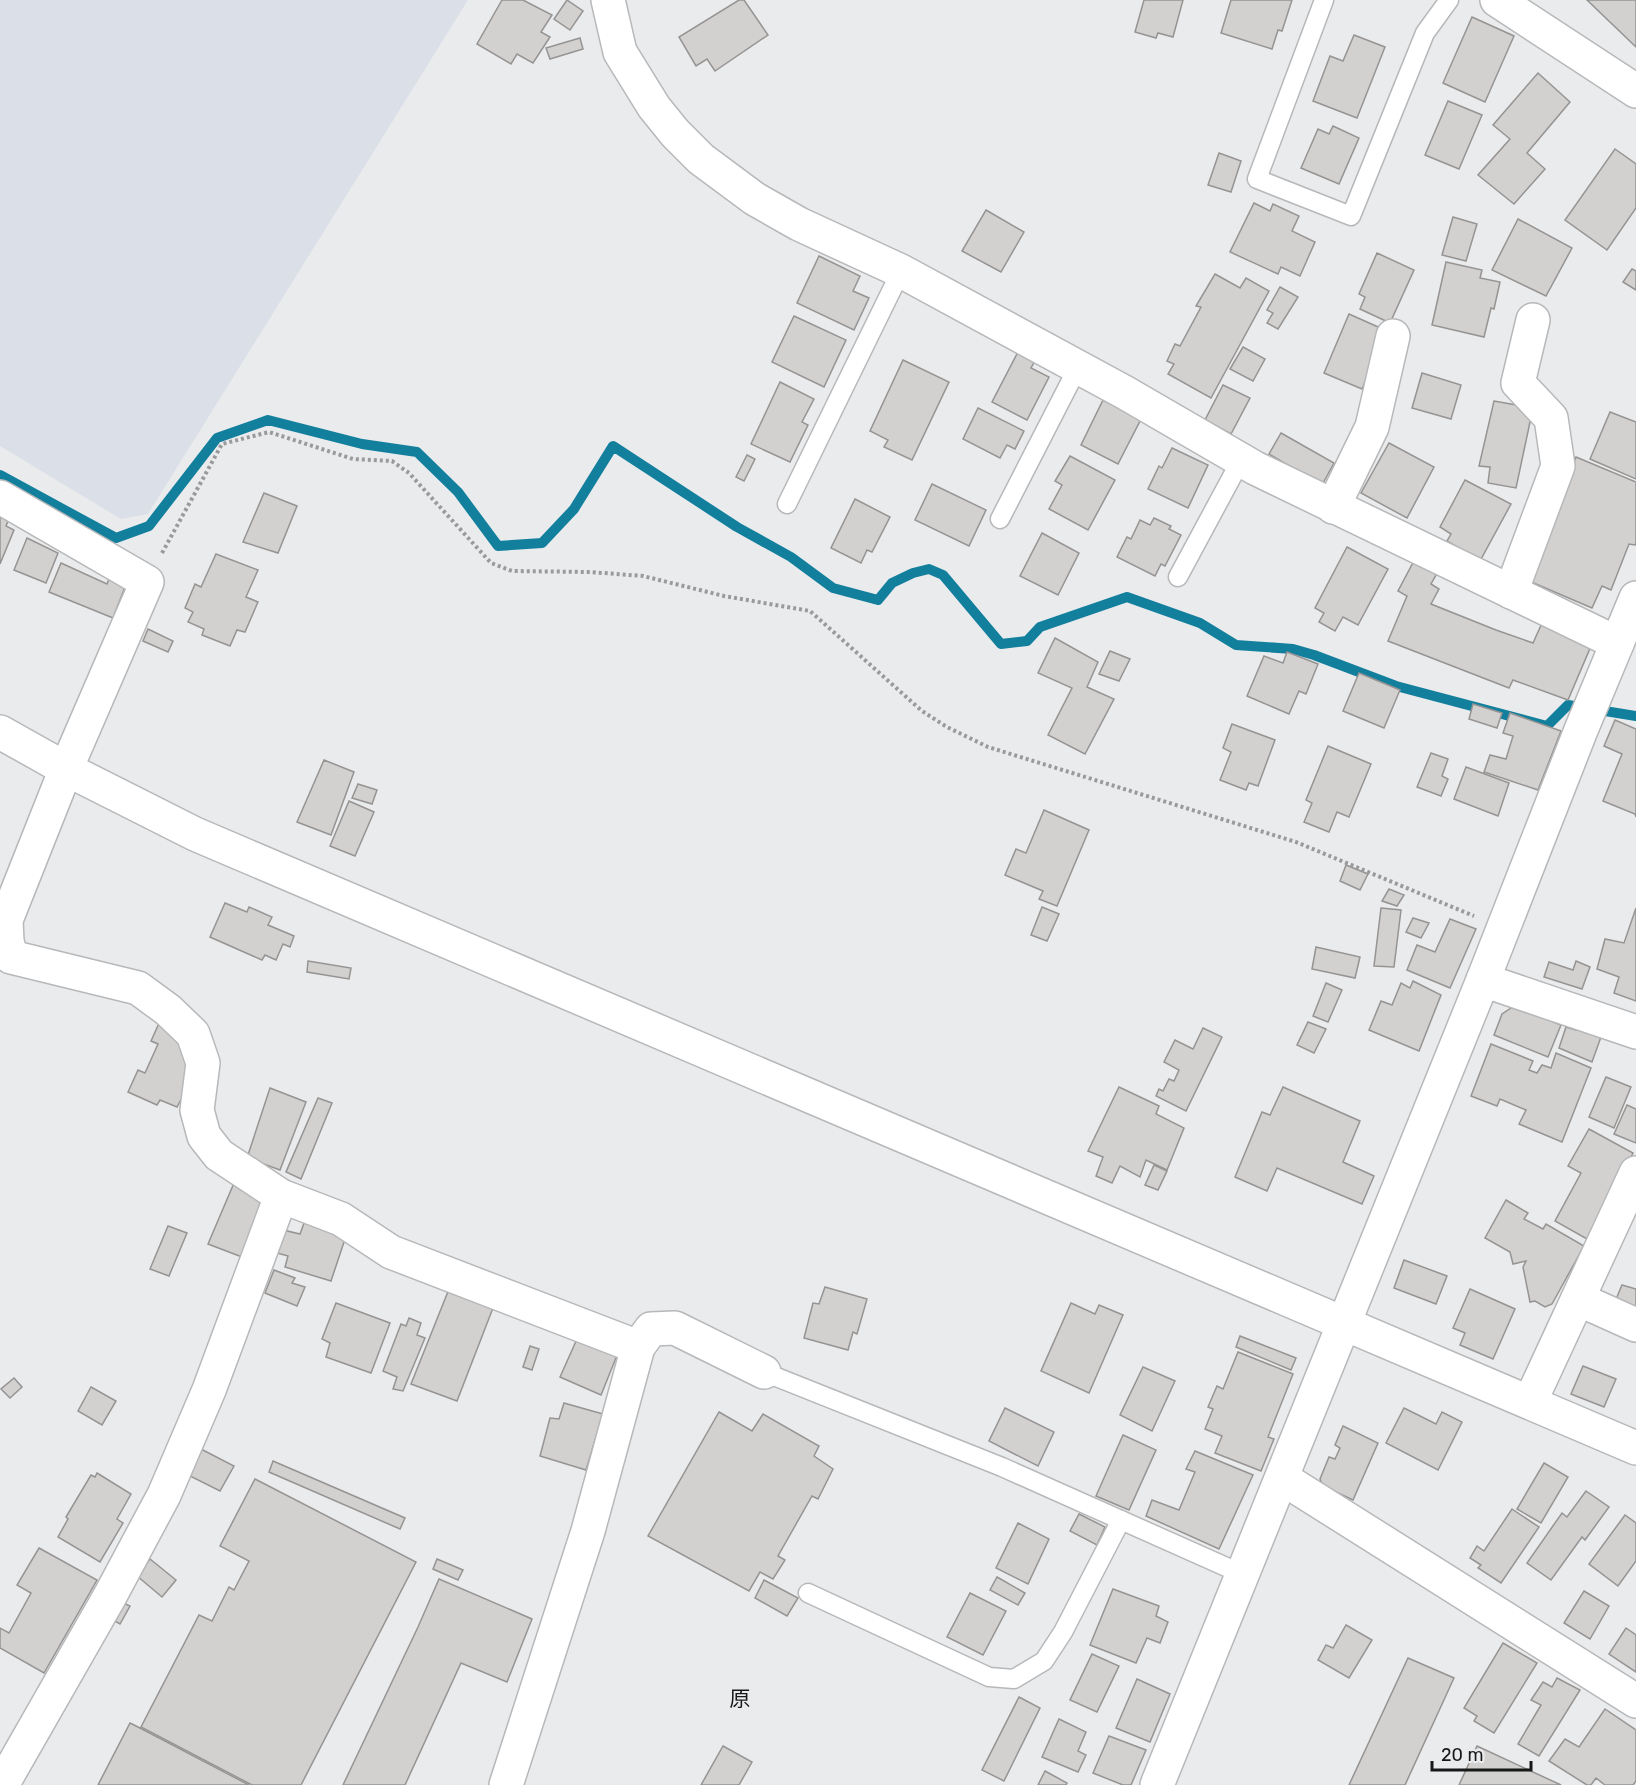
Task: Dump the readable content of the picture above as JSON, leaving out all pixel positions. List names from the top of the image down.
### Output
{
  "districts": ["原"],
  "scale_bar": "20 m"
}
